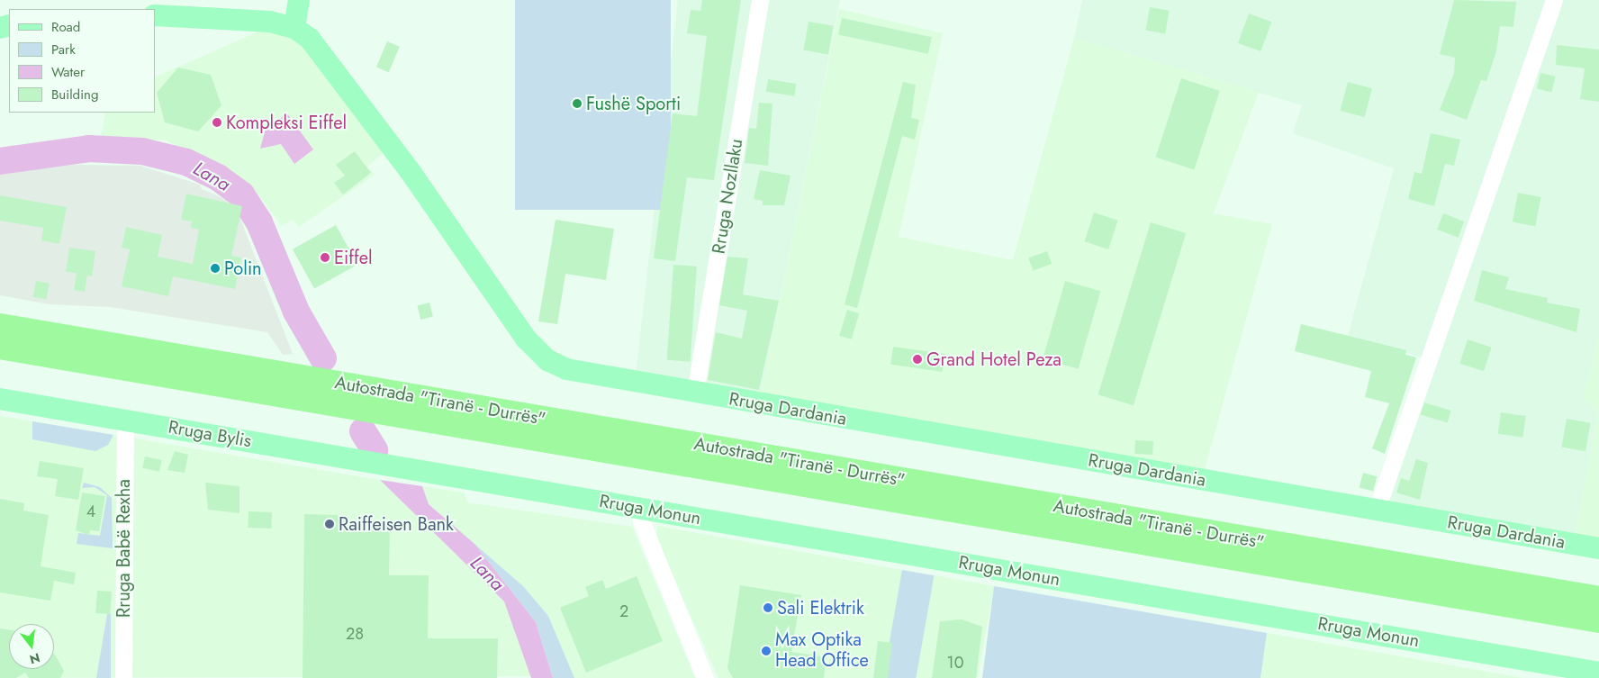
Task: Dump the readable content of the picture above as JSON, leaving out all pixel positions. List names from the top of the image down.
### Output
{
  "streets": {
    "highway": ["Autostrada \"Tiranë - Durrës\""],
    "main road": ["Rruga Dardania", "Rruga Bylis", "Rruga Monun"],
    "street": ["Rruga Nozllaku", "Rruga Babë Rexha"]
  },
  "crossings": [
    ["Rruga Nozllaku", "Rruga Dardania"],
    ["Rruga Bylis", "Rruga Monun"],
    ["Rruga Bylis", "Rruga Babë Rexha"]
  ],
  "water": ["Lana"],
  "places": [
    "Fushë Sporti",
    "Kompleksi Eiffel",
    "Eiffel",
    "Polin",
    "Grand Hotel Peza",
    "Raiffeisen Bank",
    "Sali Elektrik",
    "Max Optika Head Office"
  ],
  "house_numbers": [
    "4",
    "2",
    "28",
    "10"
  ],
  "legend": [
    "Road",
    "Park",
    "Water",
    "Building"
  ],
  "north": "bottom"
}
